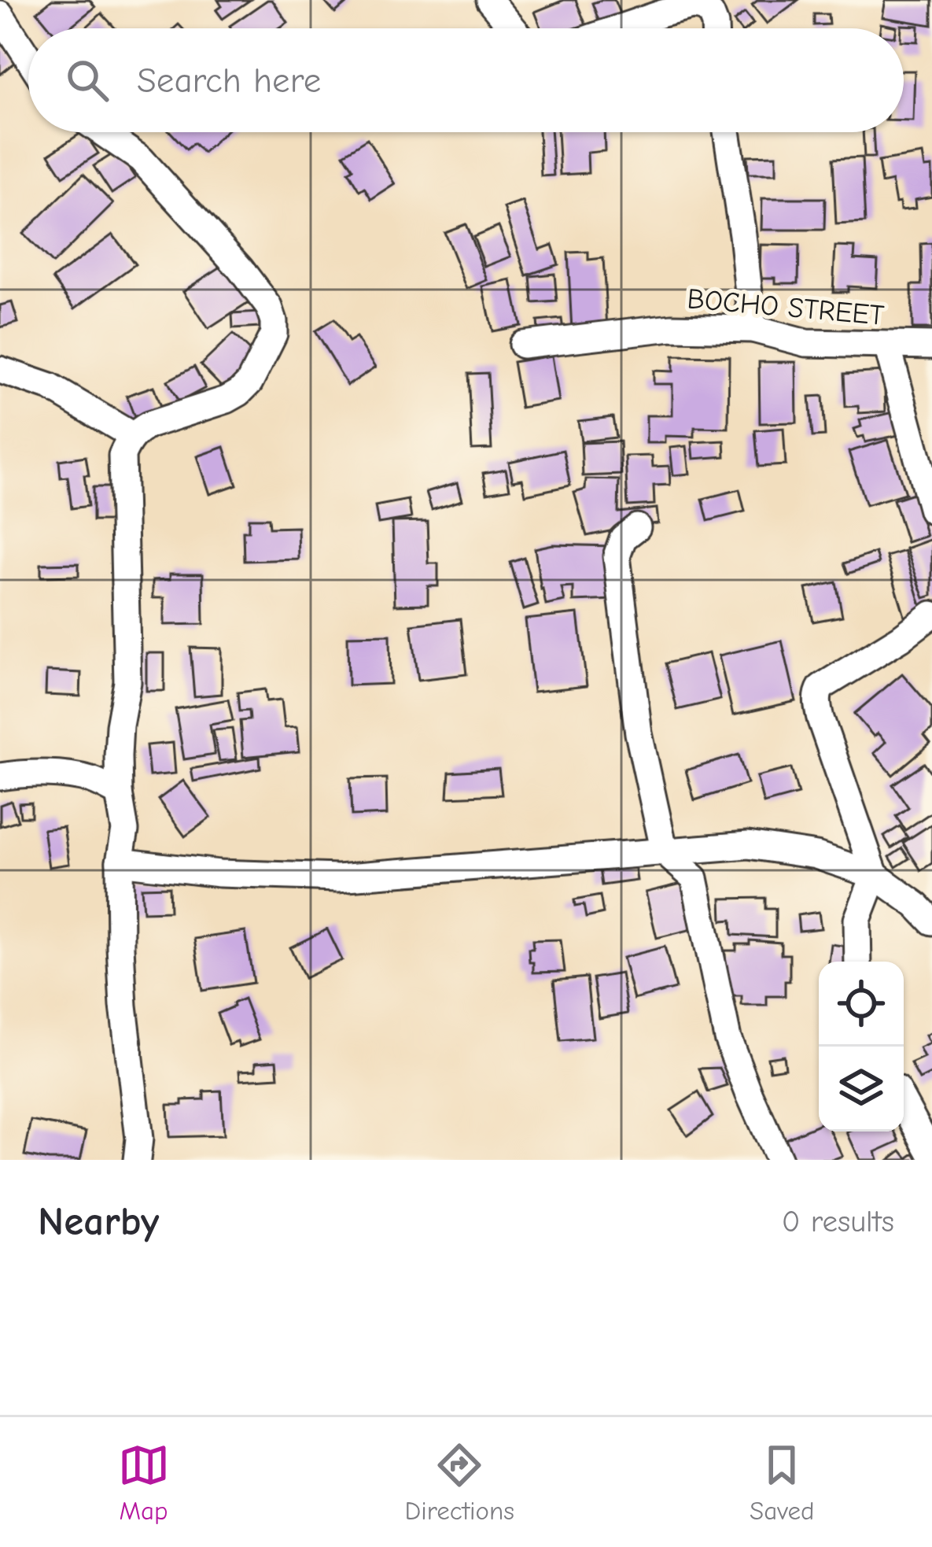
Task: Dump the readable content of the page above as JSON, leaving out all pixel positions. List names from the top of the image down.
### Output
{
  "streets": {
    "street": ["BOCHO STREET"]
  },
  "page": {
    "search": "Search here",
    "heading": ["Nearby", "0 results"],
    "nav": ["Map", "Directions", "Saved"]
  }
}
